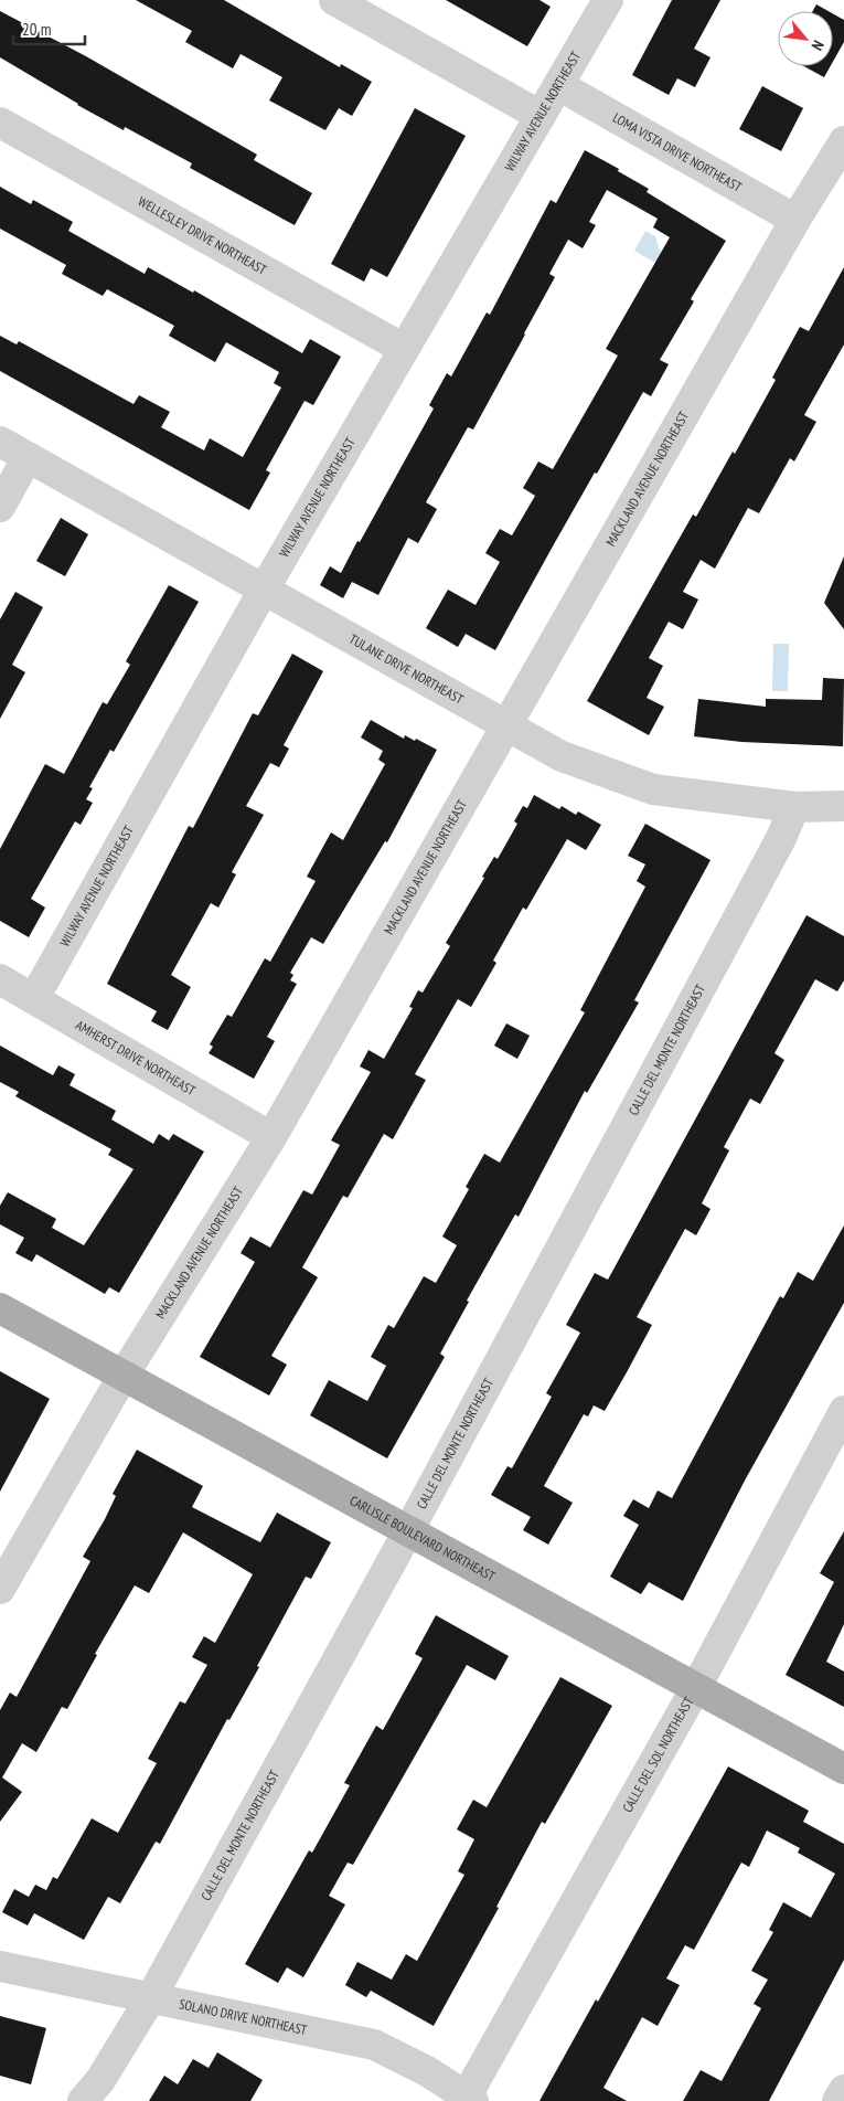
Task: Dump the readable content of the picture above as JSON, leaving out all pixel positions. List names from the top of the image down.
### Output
{
  "streets": {
    "main road": ["CARLISLE BOULEVARD NORTHEAST"],
    "street": [
      "WILWAY AVENUE NORTHEAST",
      "LOMA VISTA DRIVE NORTHEAST",
      "WELLESLEY DRIVE NORTHEAST",
      "MACKLAND AVENUE NORTHEAST",
      "TULANE DRIVE NORTHEAST",
      "CALLE DEL MONTE NORTHEAST",
      "AMHERST DRIVE NORTHEAST",
      "CALLE DEL SOL NORTHEAST",
      "SOLANO DRIVE NORTHEAST"
    ]
  },
  "crossings": [
    ["WILWAY AVENUE NORTHEAST", "LOMA VISTA DRIVE NORTHEAST"],
    ["WILWAY AVENUE NORTHEAST", "WELLESLEY DRIVE NORTHEAST"],
    ["WILWAY AVENUE NORTHEAST", "TULANE DRIVE NORTHEAST"],
    ["WILWAY AVENUE NORTHEAST", "AMHERST DRIVE NORTHEAST"],
    ["LOMA VISTA DRIVE NORTHEAST", "MACKLAND AVENUE NORTHEAST"],
    ["MACKLAND AVENUE NORTHEAST", "TULANE DRIVE NORTHEAST"],
    ["MACKLAND AVENUE NORTHEAST", "AMHERST DRIVE NORTHEAST"],
    ["MACKLAND AVENUE NORTHEAST", "CARLISLE BOULEVARD NORTHEAST"],
    ["TULANE DRIVE NORTHEAST", "CALLE DEL MONTE NORTHEAST"],
    ["CALLE DEL MONTE NORTHEAST", "CARLISLE BOULEVARD NORTHEAST"],
    ["CALLE DEL MONTE NORTHEAST", "SOLANO DRIVE NORTHEAST"],
    ["CARLISLE BOULEVARD NORTHEAST", "CALLE DEL SOL NORTHEAST"],
    ["CALLE DEL SOL NORTHEAST", "SOLANO DRIVE NORTHEAST"]
  ],
  "scale_bar": "20 m",
  "north": "bottom right"
}
